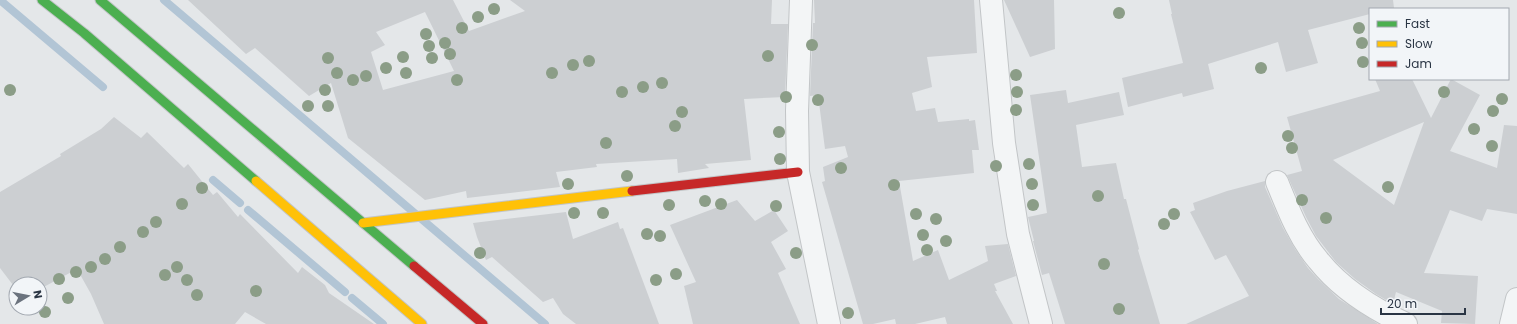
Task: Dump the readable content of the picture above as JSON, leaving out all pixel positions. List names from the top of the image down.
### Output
{
  "legend": ["Fast", "Slow", "Jam"],
  "scale_bar": "20 m",
  "north": "right"
}
